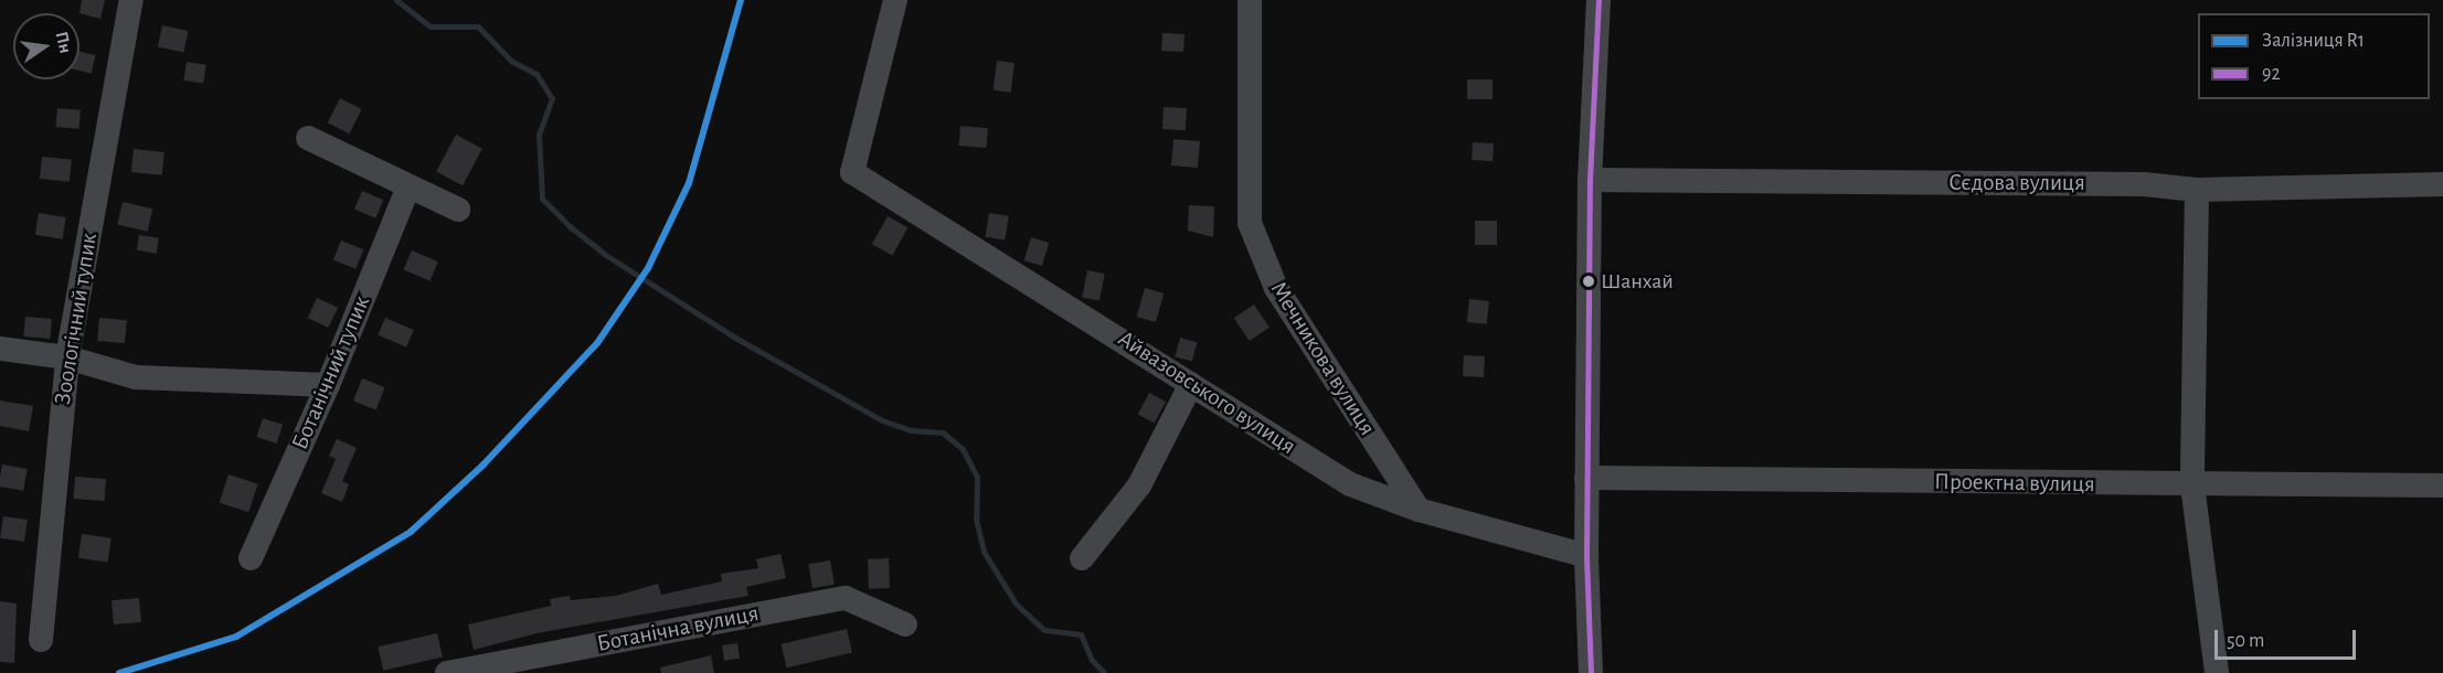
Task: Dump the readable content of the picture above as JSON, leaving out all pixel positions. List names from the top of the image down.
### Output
{
  "streets": {
    "street": [
      "Сєдова вулиця",
      "Зоологічний тупик",
      "Мечникова вулиця",
      "Ботанічний тупик",
      "Айвазовського вулиця",
      "Проектна вулиця",
      "Ботанічна вулиця"
    ]
  },
  "crossings": [
    ["Мечникова вулиця", "Айвазовського вулиця"]
  ],
  "places": ["Шанхай"],
  "lines": ["rail line R1", "transit line 92"],
  "legend": ["Залізниця R1", "92"],
  "scale_bar": "50 m",
  "north": "right"
}
